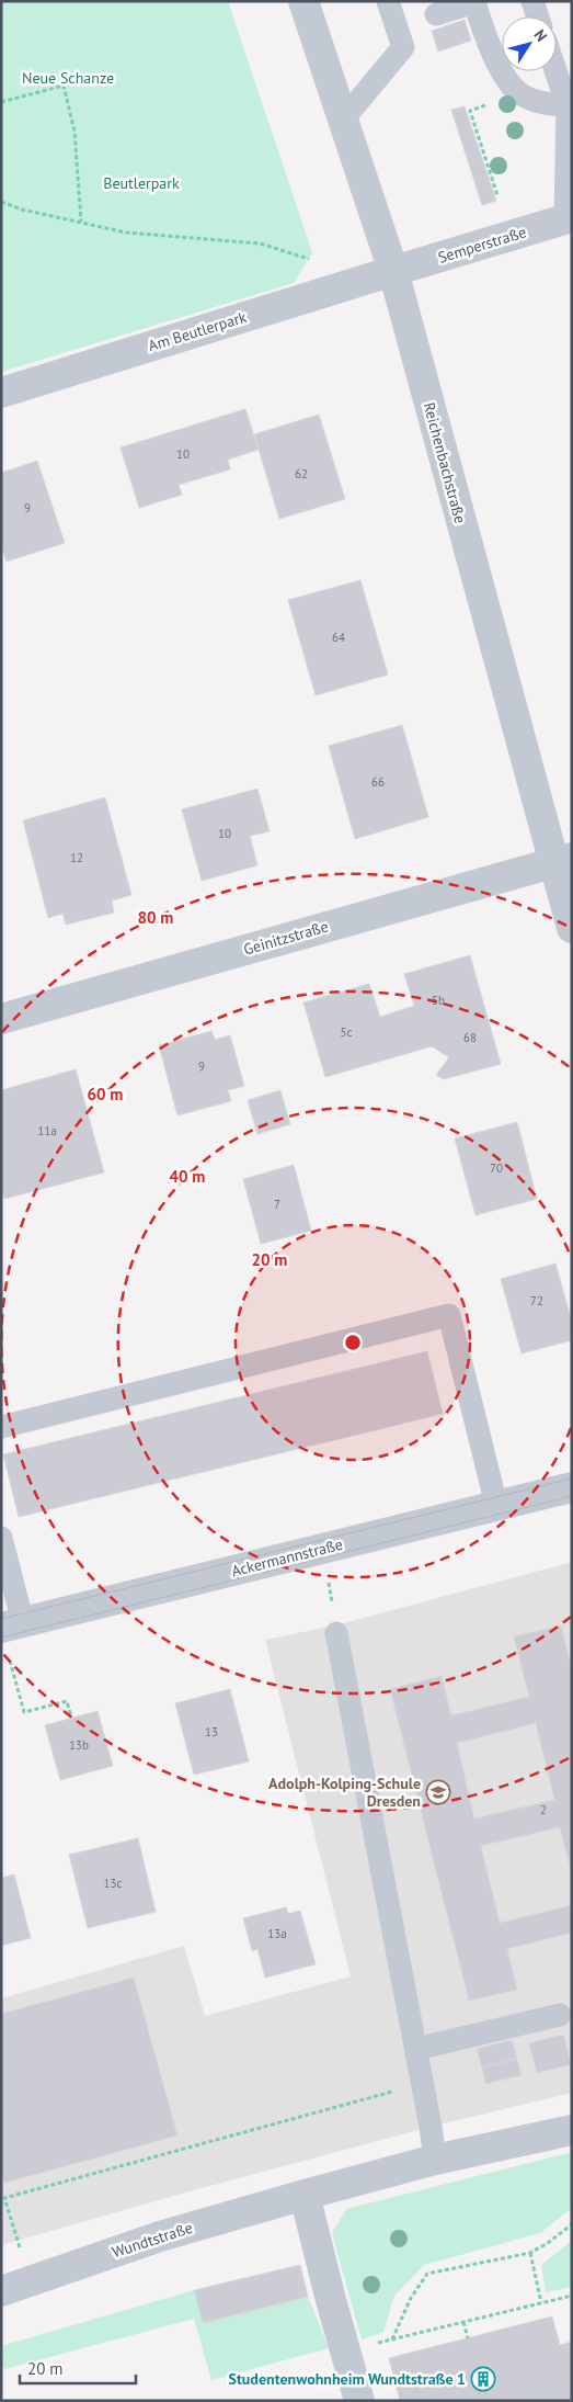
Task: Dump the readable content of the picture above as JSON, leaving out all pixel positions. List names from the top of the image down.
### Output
{
  "streets": {
    "street": [
      "Semperstraße",
      "Am Beutlerpark",
      "Reichenbachstraße",
      "Geinitzstraße",
      "Ackermannstraße",
      "Wundtstraße"
    ]
  },
  "crossings": [
    ["Semperstraße", "Am Beutlerpark"],
    ["Semperstraße", "Reichenbachstraße"],
    ["Am Beutlerpark", "Reichenbachstraße"],
    ["Reichenbachstraße", "Geinitzstraße"]
  ],
  "parks": ["Neue Schanze", "Beutlerpark"],
  "places": {
    "school or university": ["Adolph-Kolping-Schule Dresden"],
    "building": ["Studentenwohnheim Wundtstraße 1"]
  },
  "house_numbers": [
    "10",
    "62",
    "9",
    "64",
    "66",
    "10",
    "12",
    "5b",
    "5c",
    "68",
    "9",
    "11a",
    "70",
    "7",
    "72",
    "13",
    "13b",
    "2",
    "13c",
    "13a"
  ],
  "scale_bar": "20 m",
  "north": "top right",
  "rings": [
    "80 m",
    "60 m",
    "40 m",
    "20 m"
  ]
}
